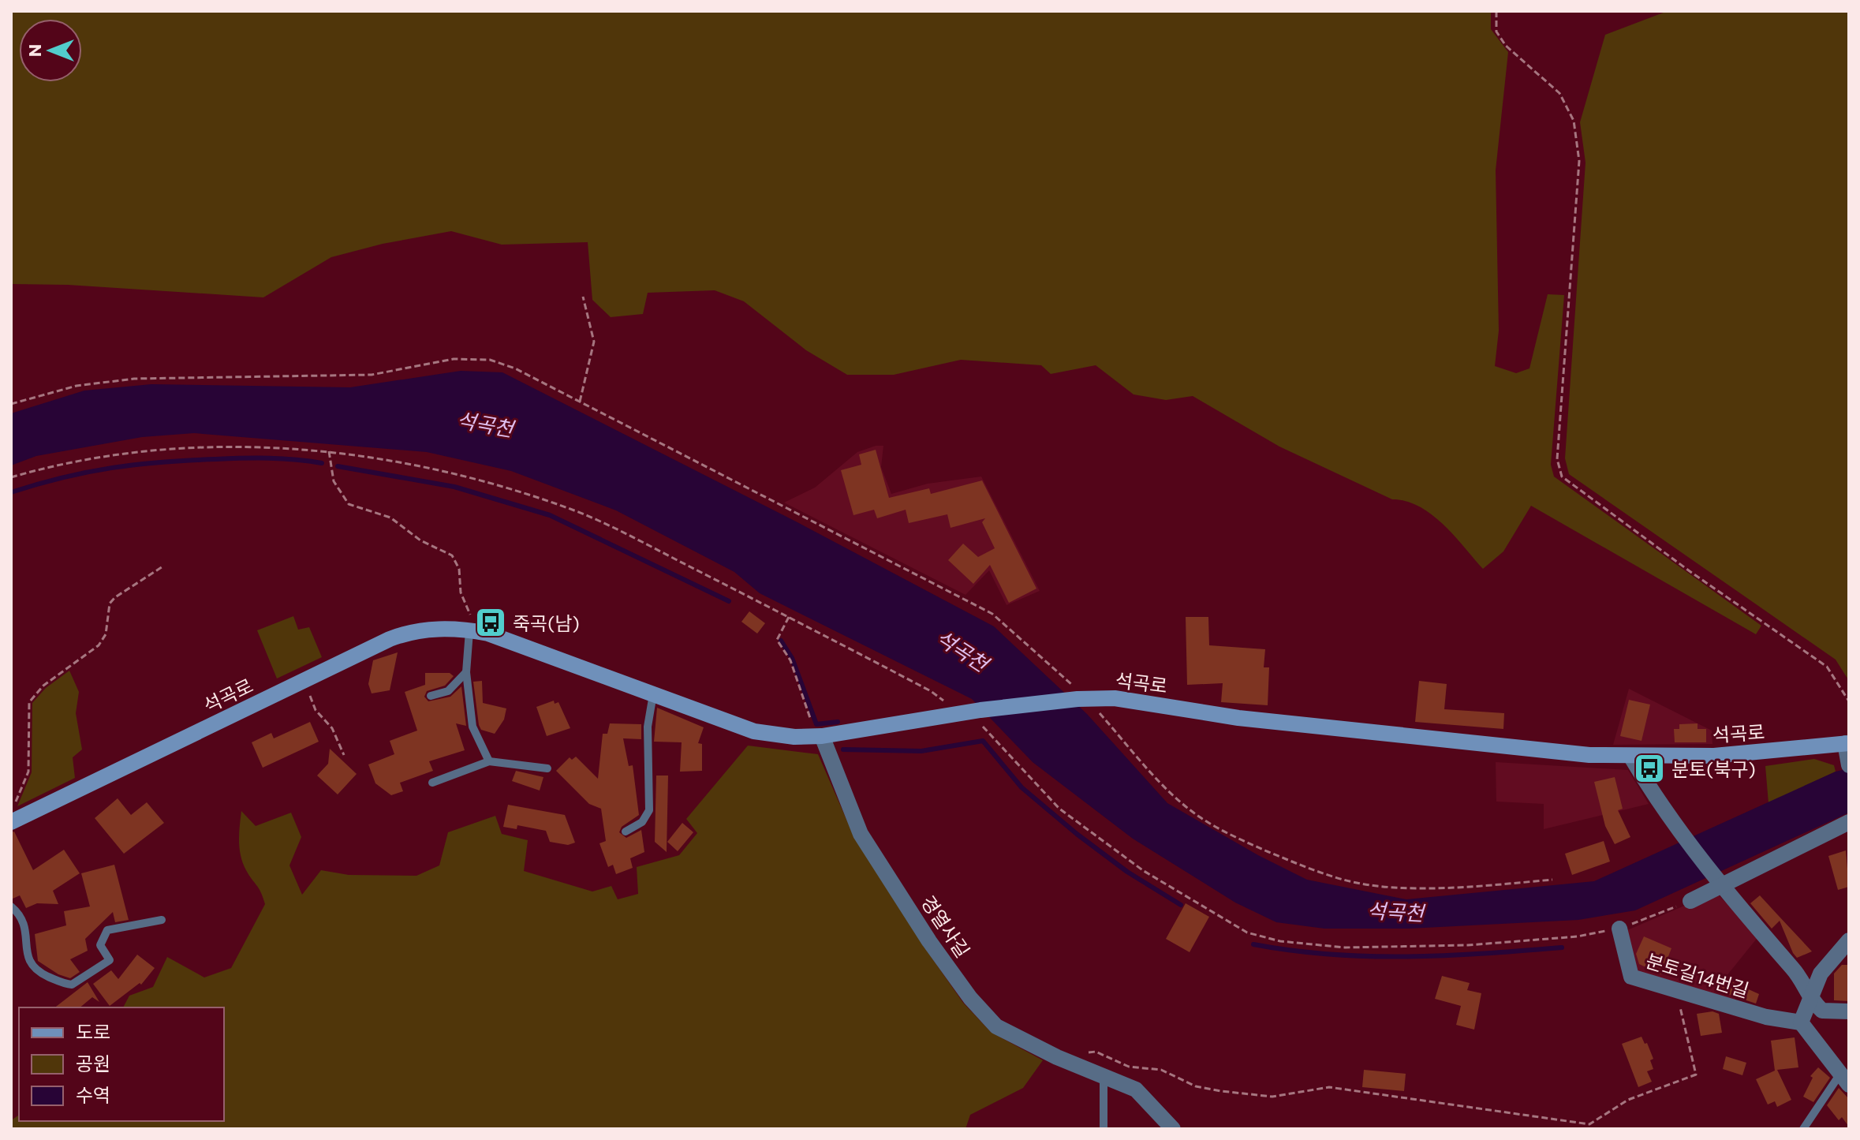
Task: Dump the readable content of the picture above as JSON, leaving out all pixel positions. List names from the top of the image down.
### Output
{
  "streets": {
    "street": ["석곡로", "경열사길", "분토길14번길"]
  },
  "crossings": [
    ["석곡로", "경열사길"]
  ],
  "water": ["석곡천"],
  "places": {
    "bus stop": ["죽곡(남)", "분토(북구)"]
  },
  "legend": ["도로", "공원", "수역"],
  "north": "left"
}
